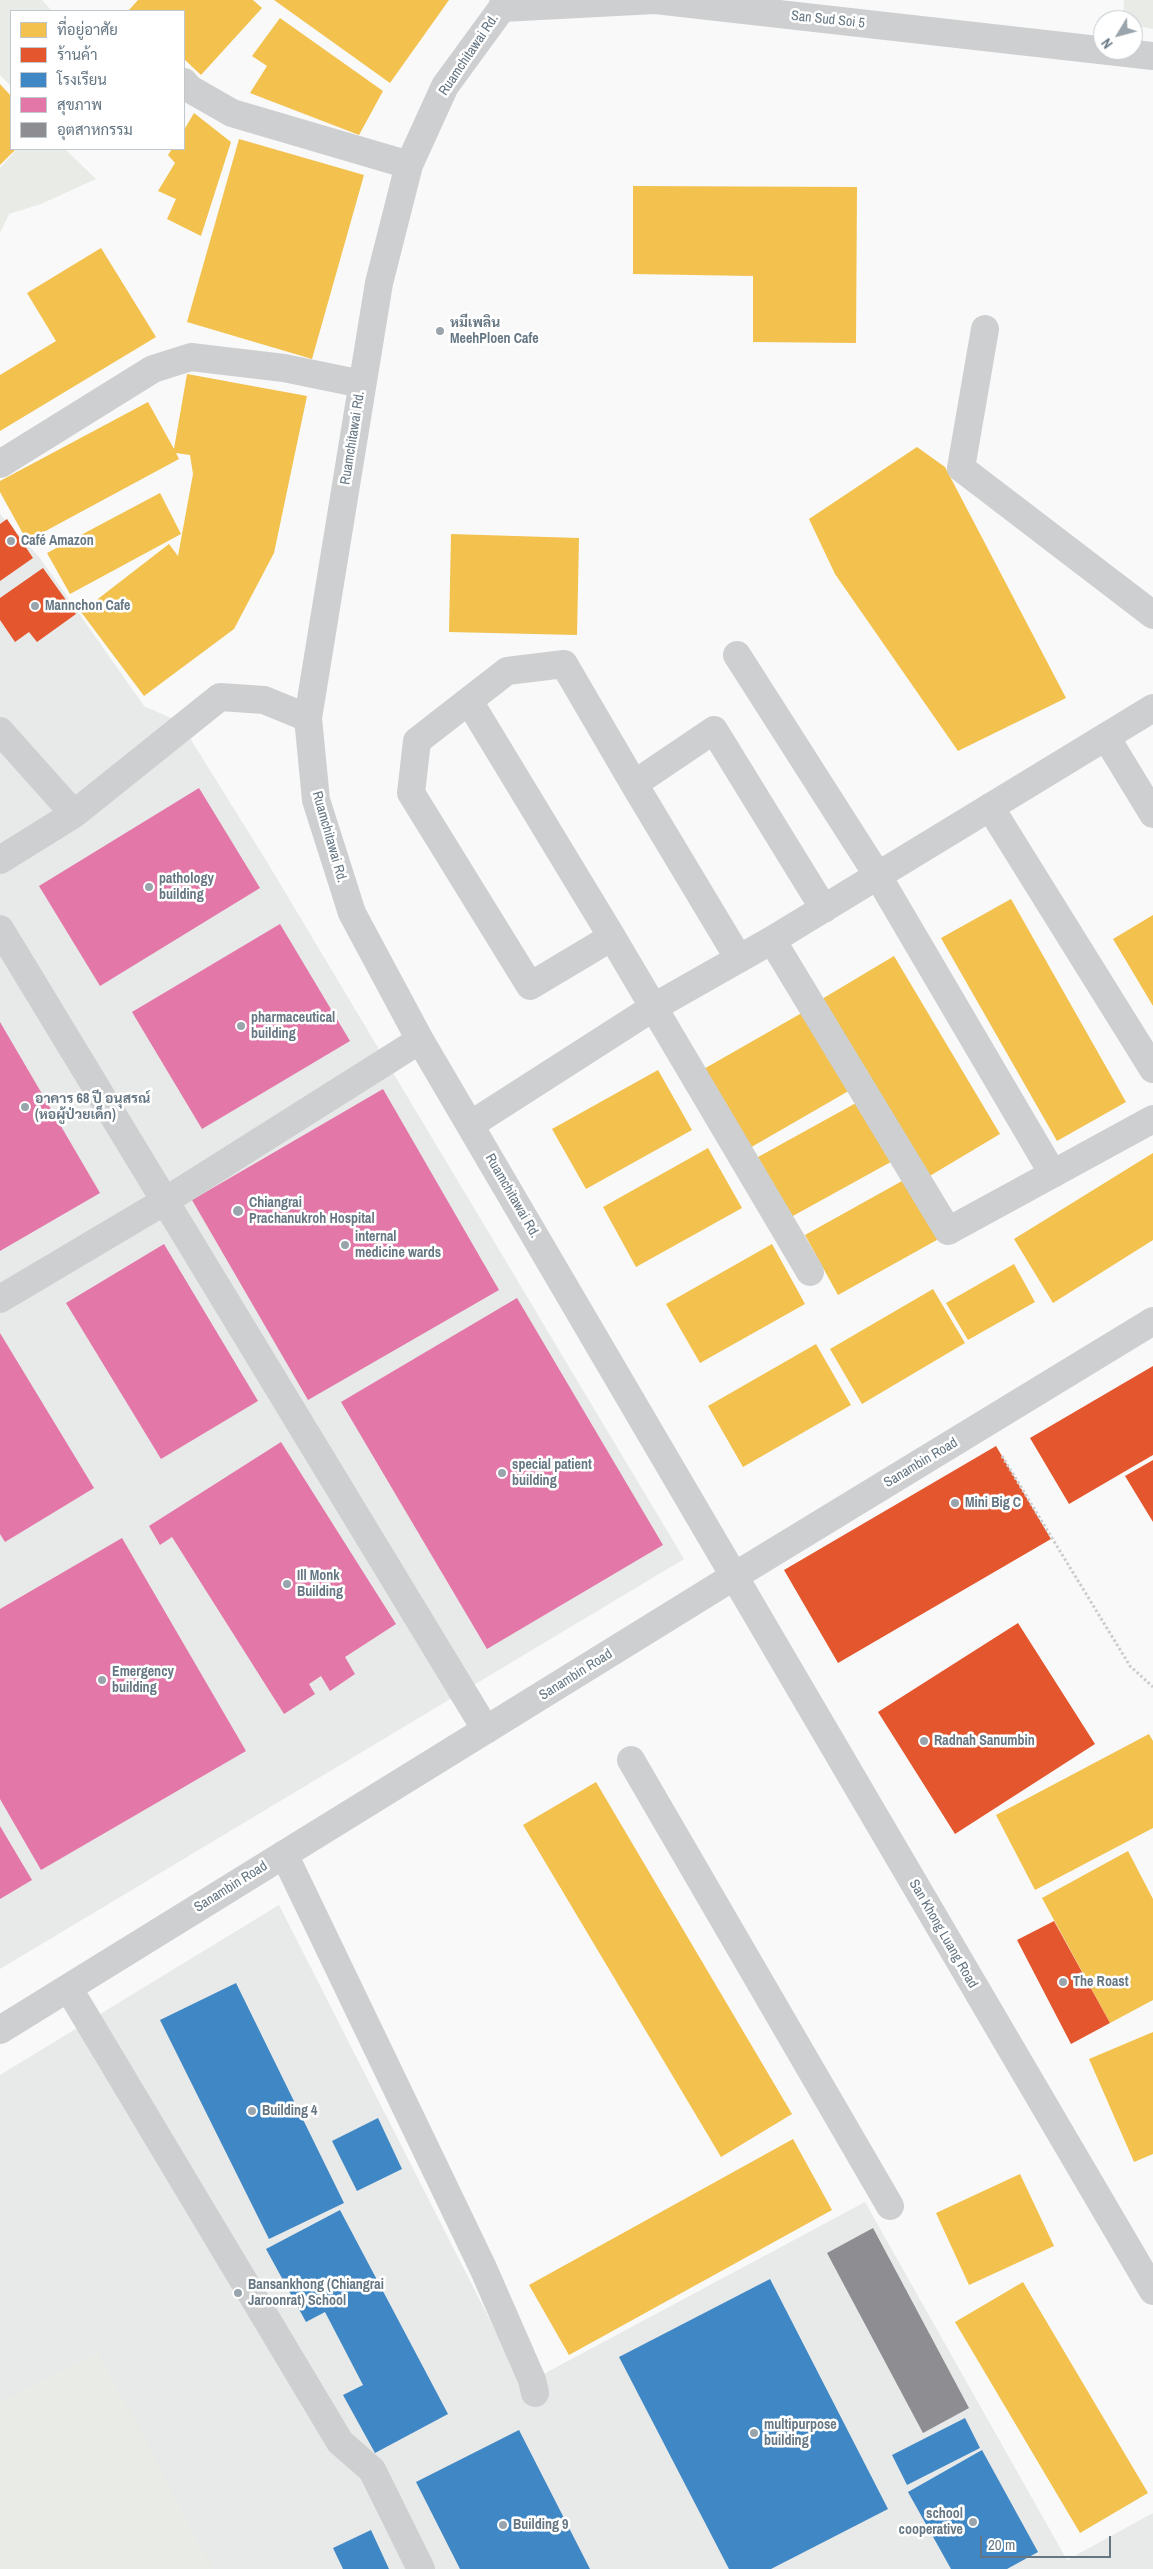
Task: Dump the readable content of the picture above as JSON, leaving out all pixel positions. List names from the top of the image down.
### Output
{
  "streets": {
    "street": [
      "San Sud Soi 5",
      "Ruamchitawai Rd.",
      "Sanambin Road",
      "San Khong Luang Road"
    ]
  },
  "crossings": [
    ["San Sud Soi 5", "Ruamchitawai Rd."],
    ["Ruamchitawai Rd.", "Sanambin Road"],
    ["Ruamchitawai Rd.", "San Khong Luang Road"],
    ["Sanambin Road", "San Khong Luang Road"]
  ],
  "places": [
    "หมีเพลิน MeehPloen Cafe",
    "Café Amazon",
    "Mannchon Cafe",
    "pathology building",
    "pharmaceutical building",
    "อาคาร 68 ปี อนุสรณ์ (หอผู้ป่วยเด็ก)",
    "Chiangrai Prachanukroh Hospital",
    "internal medicine wards",
    "special patient building",
    "Mini Big C",
    "Ill Monk Building",
    "Emergency building",
    "Radnah Sanumbin",
    "The Roast",
    "Building 4",
    "Bansankhong (Chiangrai Jaroonrat) School",
    "multipurpose building",
    "school cooperative",
    "Building 9"
  ],
  "legend": [
    "ที่อยู่อาศัย",
    "ร้านค้า",
    "โรงเรียน",
    "สุขภาพ",
    "อุตสาหกรรม"
  ],
  "scale_bar": "20 m",
  "north": "bottom left"
}
